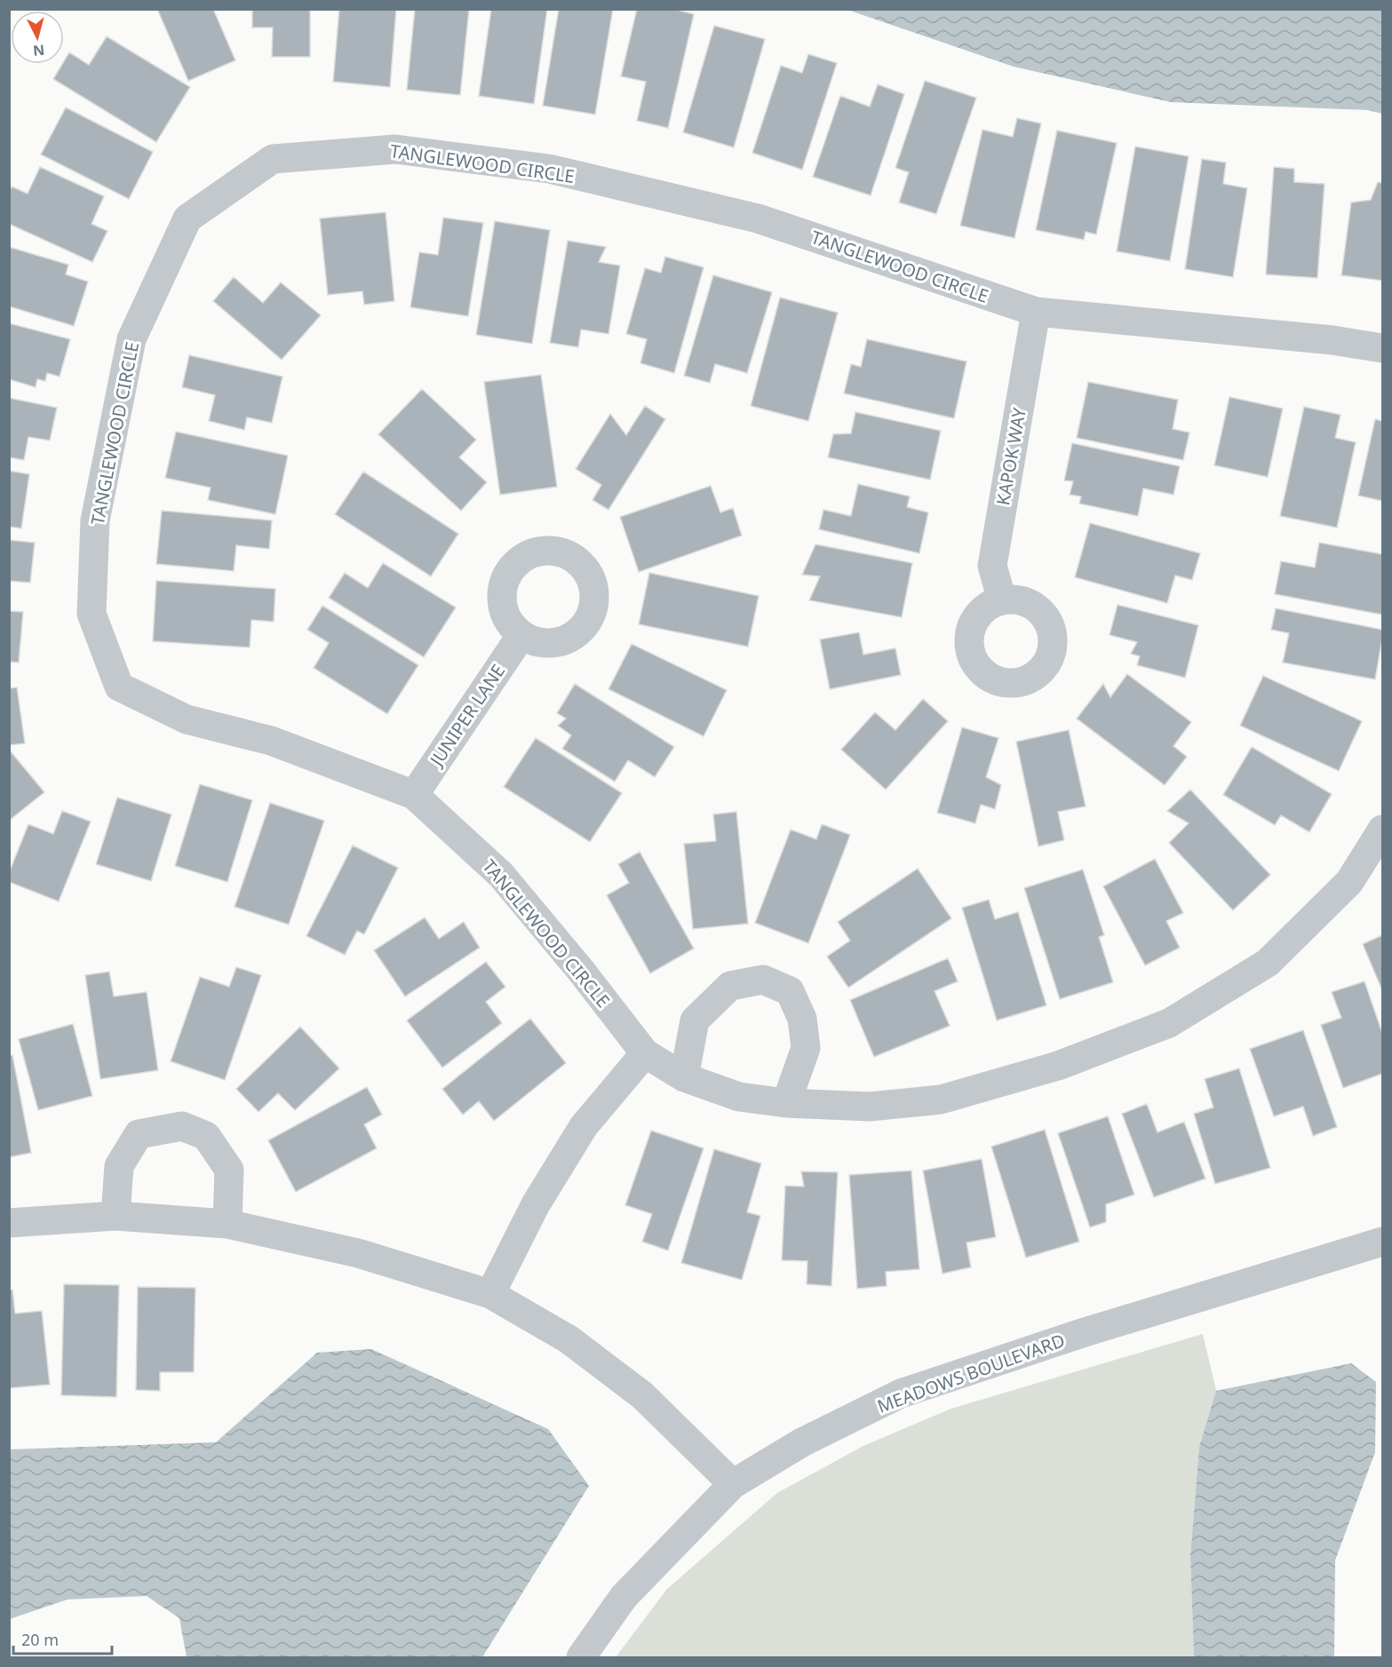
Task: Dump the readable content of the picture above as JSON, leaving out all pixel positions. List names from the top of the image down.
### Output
{
  "streets": {
    "street": [
      "TANGLEWOOD CIRCLE",
      "KAPOK WAY",
      "JUNIPER LANE",
      "MEADOWS BOULEVARD"
    ]
  },
  "crossings": [
    ["TANGLEWOOD CIRCLE", "KAPOK WAY"],
    ["TANGLEWOOD CIRCLE", "JUNIPER LANE"]
  ],
  "scale_bar": "20 m",
  "north": "bottom"
}
